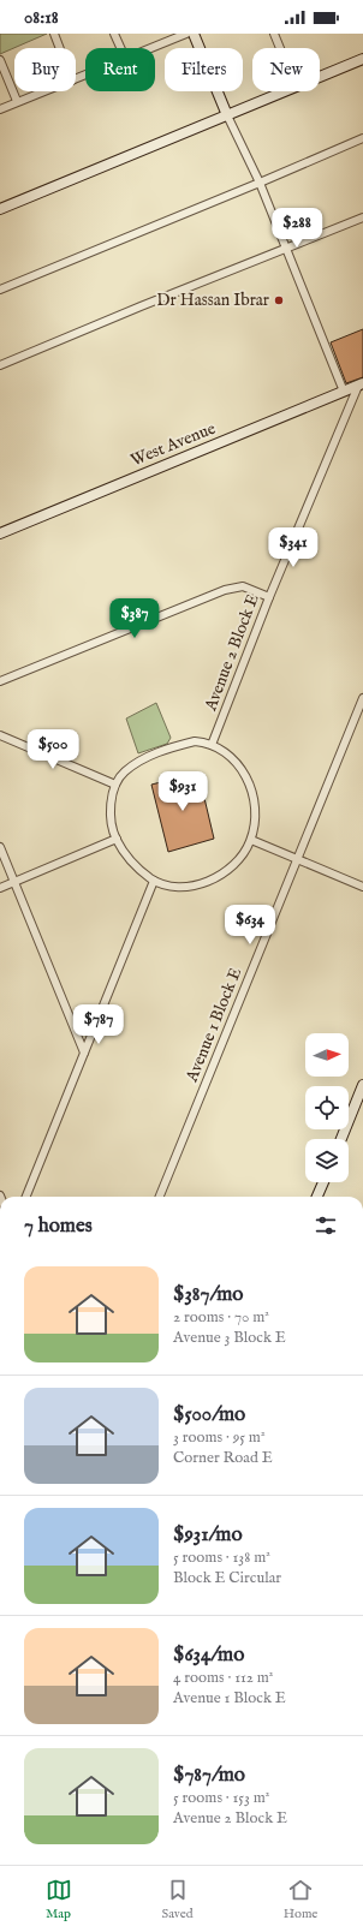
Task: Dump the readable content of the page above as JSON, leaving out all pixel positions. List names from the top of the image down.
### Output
{
  "streets": {
    "street": ["West Avenue", "Avenue 2 Block E", "Avenue 1 Block E"]
  },
  "crossings": [
    ["West Avenue", "Avenue 2 Block E"]
  ],
  "places": ["Dr Hassan Ibrar"],
  "north": "right",
  "page": {
    "status": "08:18",
    "chip": [
      "Buy",
      "Rent",
      "Filters",
      "New"
    ],
    "price": [
      "$288",
      "$341",
      "$387",
      "$500",
      "$931",
      "$634",
      "$787"
    ],
    "heading": "7 homes",
    "list": [
      {
        "name": "$387/mo",
        "note": "2 rooms · 70 m² · Avenue 3 Block E"
      },
      {
        "name": "$500/mo",
        "note": "3 rooms · 95 m² · Corner Road E"
      },
      {
        "name": "$931/mo",
        "note": "5 rooms · 138 m² · Block E Circular"
      },
      {
        "name": "$634/mo",
        "note": "4 rooms · 112 m² · Avenue 1 Block E"
      },
      {
        "name": "$787/mo",
        "note": "5 rooms · 153 m² · Avenue 2 Block E"
      }
    ],
    "tabs": ["Map", "Saved", "Home"]
  }
}
